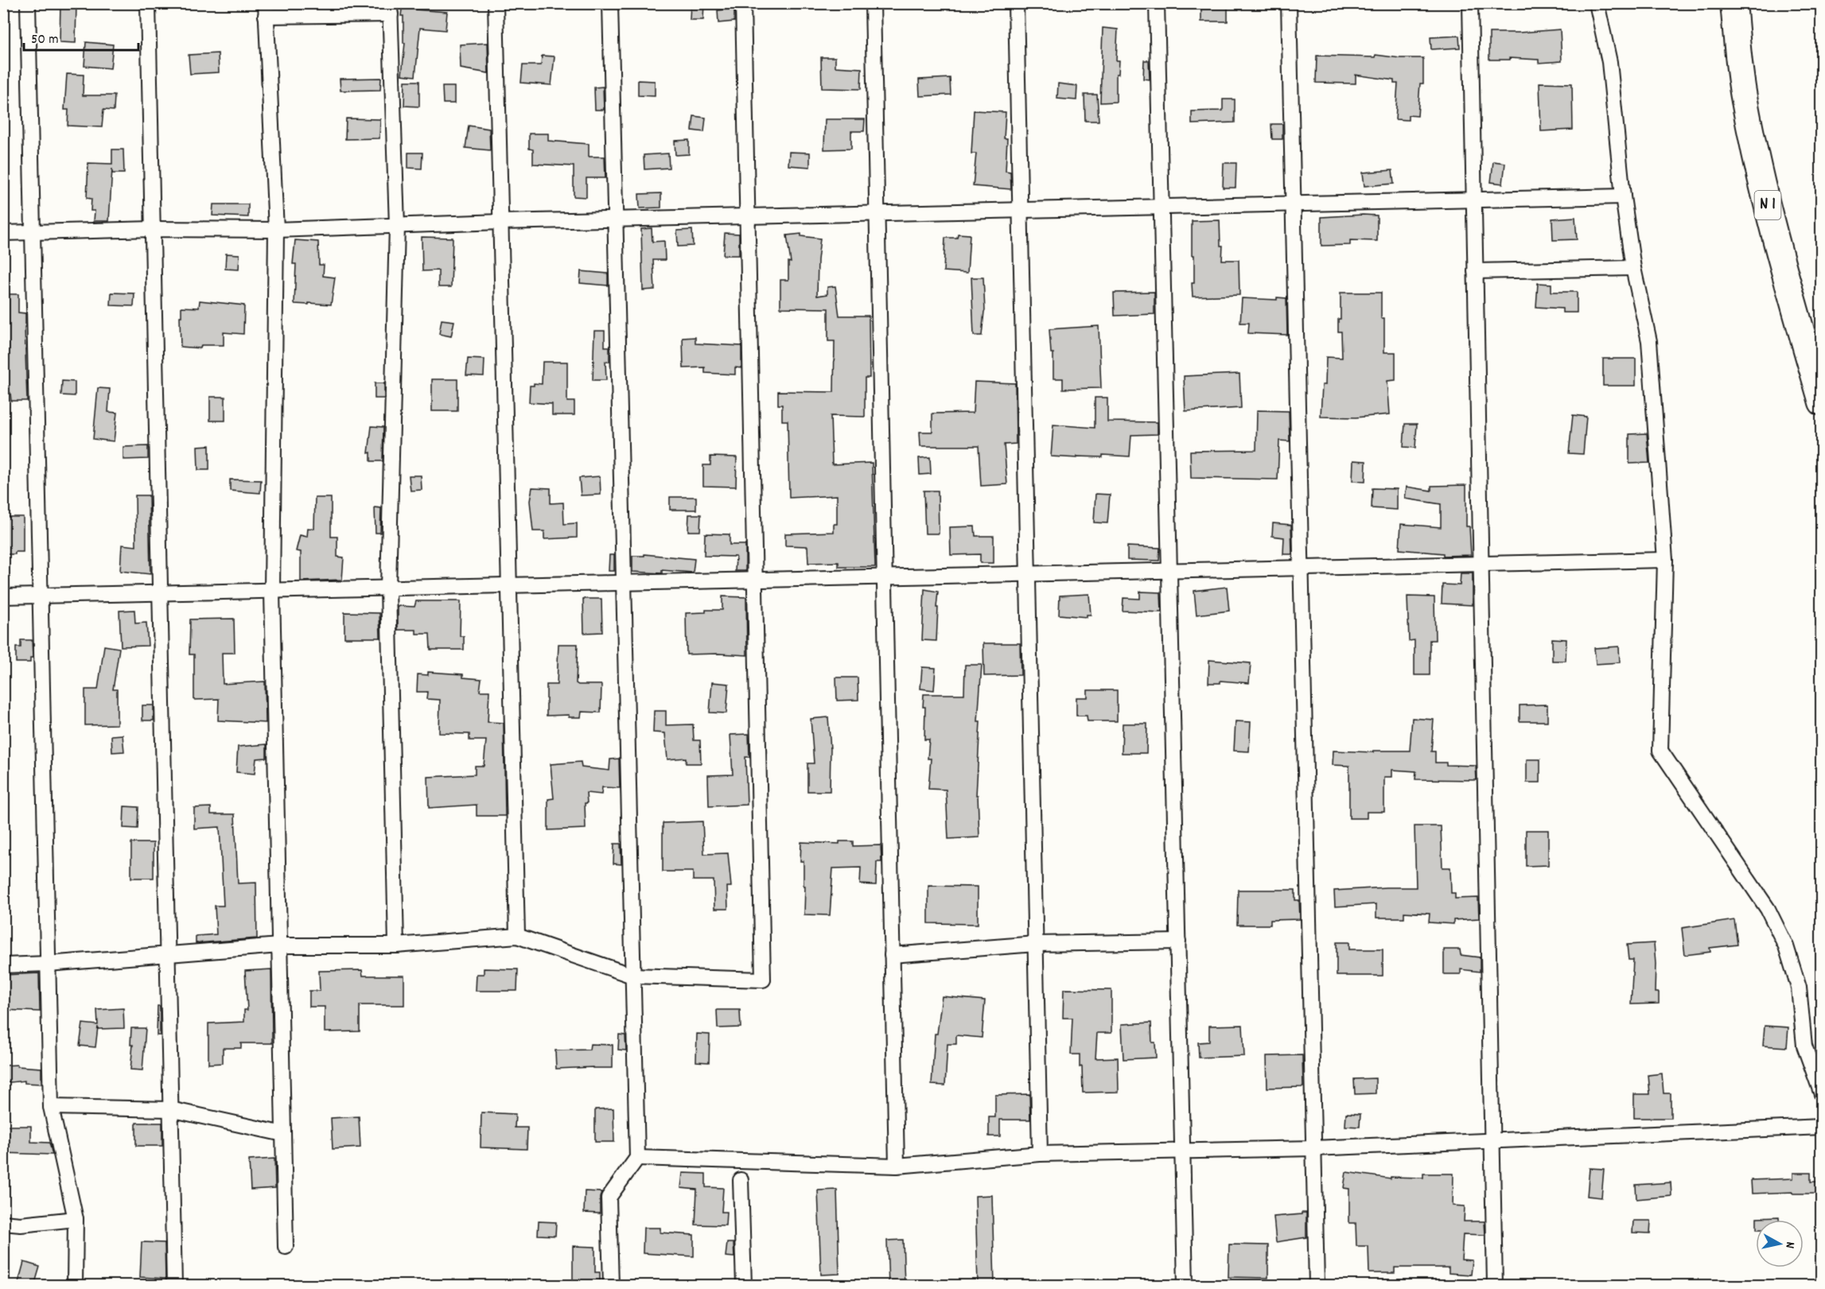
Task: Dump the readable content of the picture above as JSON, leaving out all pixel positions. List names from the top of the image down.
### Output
{
  "streets": {
    "highway": ["N 1"]
  },
  "scale_bar": "50 m",
  "north": "right"
}
